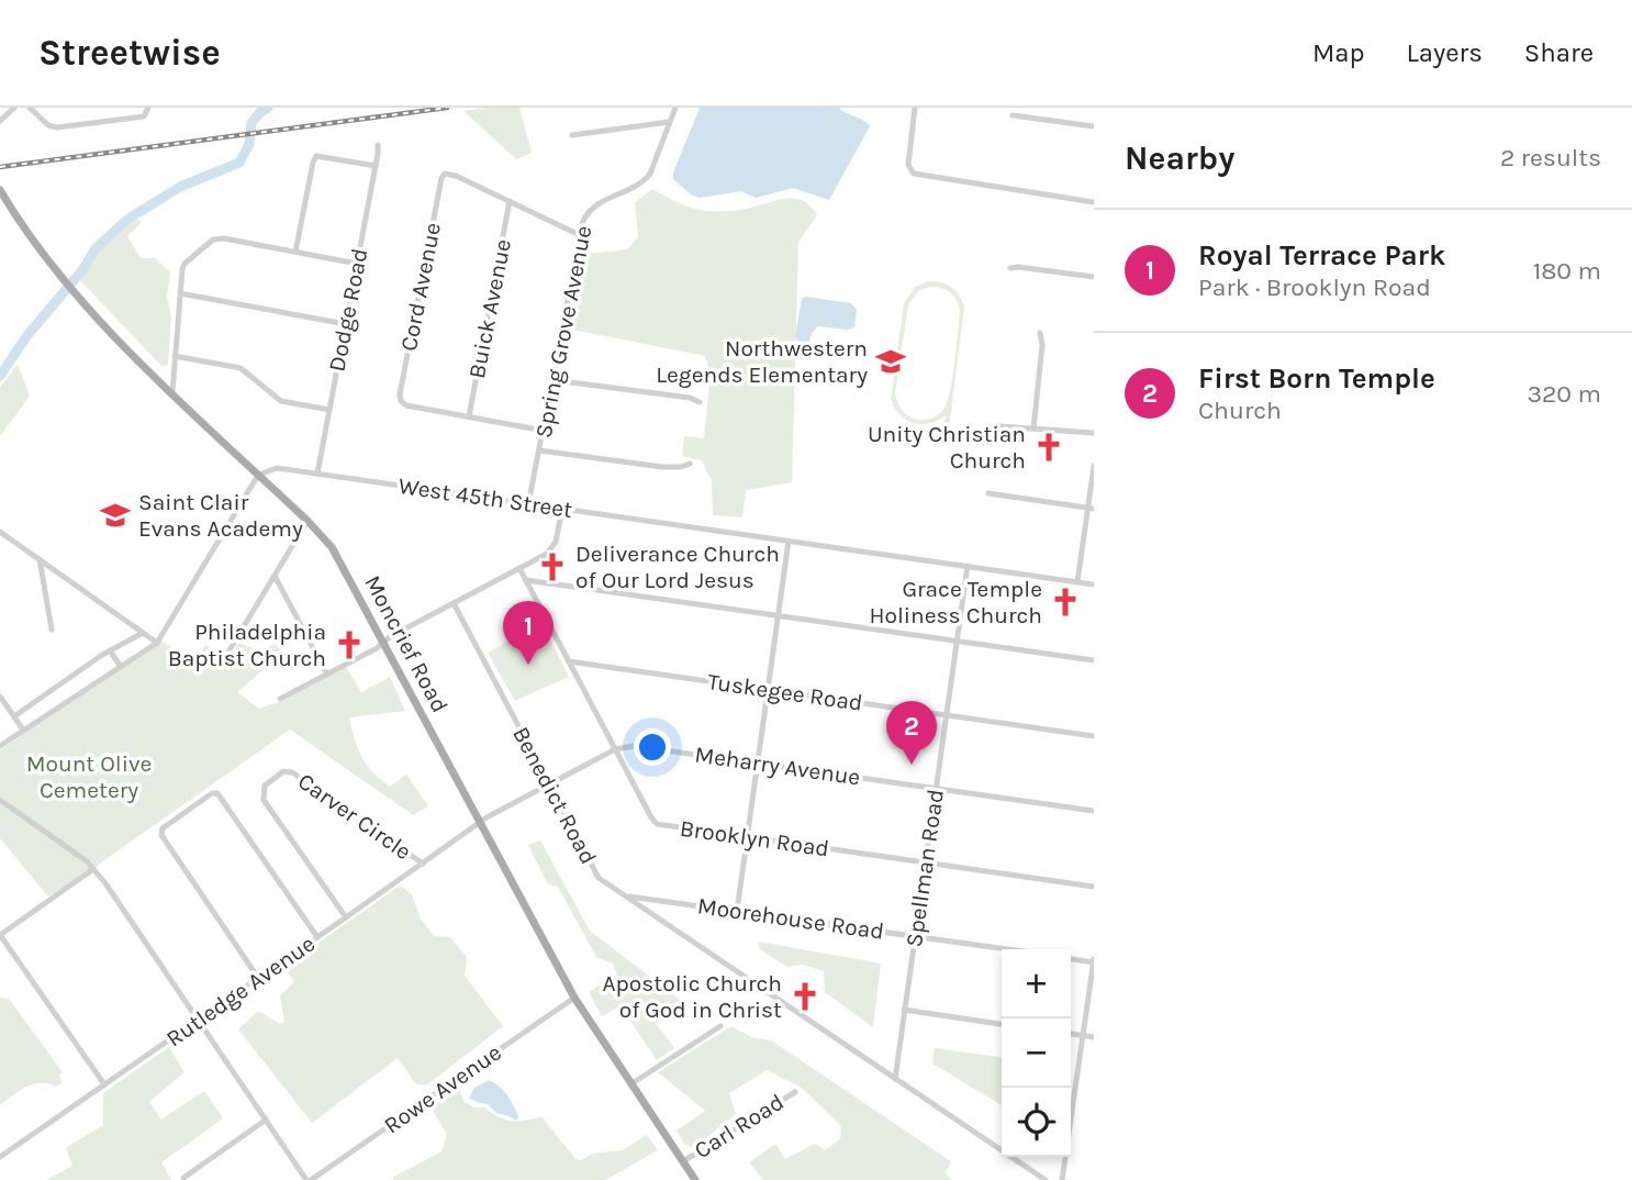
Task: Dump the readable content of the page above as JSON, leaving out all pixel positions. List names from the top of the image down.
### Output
{
  "streets": {
    "main road": ["Moncrief Road"],
    "street": [
      "Cord Avenue",
      "Buick Avenue",
      "Dodge Road",
      "Spring Grove Avenue",
      "West 45th Street",
      "Tuskegee Road",
      "Meharry Avenue",
      "Benedict Road",
      "Carver Circle",
      "Brooklyn Road",
      "Spellman Road",
      "Moorehouse Road",
      "Rutledge Avenue",
      "Rowe Avenue",
      "Carl Road"
    ]
  },
  "crossings": [
    ["Cord Avenue", "Buick Avenue"],
    ["Dodge Road", "West 45th Street"],
    ["Spring Grove Avenue", "West 45th Street"],
    ["West 45th Street", "Moncrief Road"],
    ["West 45th Street", "Spellman Road"],
    ["Moncrief Road", "Meharry Avenue"],
    ["Moncrief Road", "Rutledge Avenue"],
    ["Moncrief Road", "Rowe Avenue"],
    ["Moncrief Road", "Carl Road"],
    ["Tuskegee Road", "Brooklyn Road"],
    ["Tuskegee Road", "Spellman Road"],
    ["Meharry Avenue", "Benedict Road"],
    ["Meharry Avenue", "Brooklyn Road"],
    ["Meharry Avenue", "Spellman Road"],
    ["Meharry Avenue", "Rutledge Avenue"],
    ["Benedict Road", "Spellman Road"],
    ["Benedict Road", "Moorehouse Road"],
    ["Carver Circle", "Rutledge Avenue"],
    ["Brooklyn Road", "Spellman Road"],
    ["Spellman Road", "Moorehouse Road"]
  ],
  "parks": ["Mount Olive Cemetery"],
  "places": {
    "school or university": ["Northwestern Legends Elementary", "Saint Clair Evans Academy"],
    "church": [
      "Unity Christian Church",
      "Deliverance Church of Our Lord Jesus",
      "Grace Temple Holiness Church",
      "Philadelphia Baptist Church",
      "Apostolic Church of God in Christ"
    ]
  },
  "page": {
    "header": "Streetwise",
    "nav": ["Map", "Layers", "Share"],
    "heading": ["Nearby", "2 results"],
    "list": [
      {
        "mark": "1",
        "name": "Royal Terrace Park",
        "note": "Park · Brooklyn Road",
        "value": "180 m"
      },
      {
        "mark": "2",
        "name": "First Born Temple",
        "note": "Church",
        "value": "320 m"
      }
    ],
    "pins": ["1", "2"],
    "map_buttons": ["+", "−"]
  }
}
